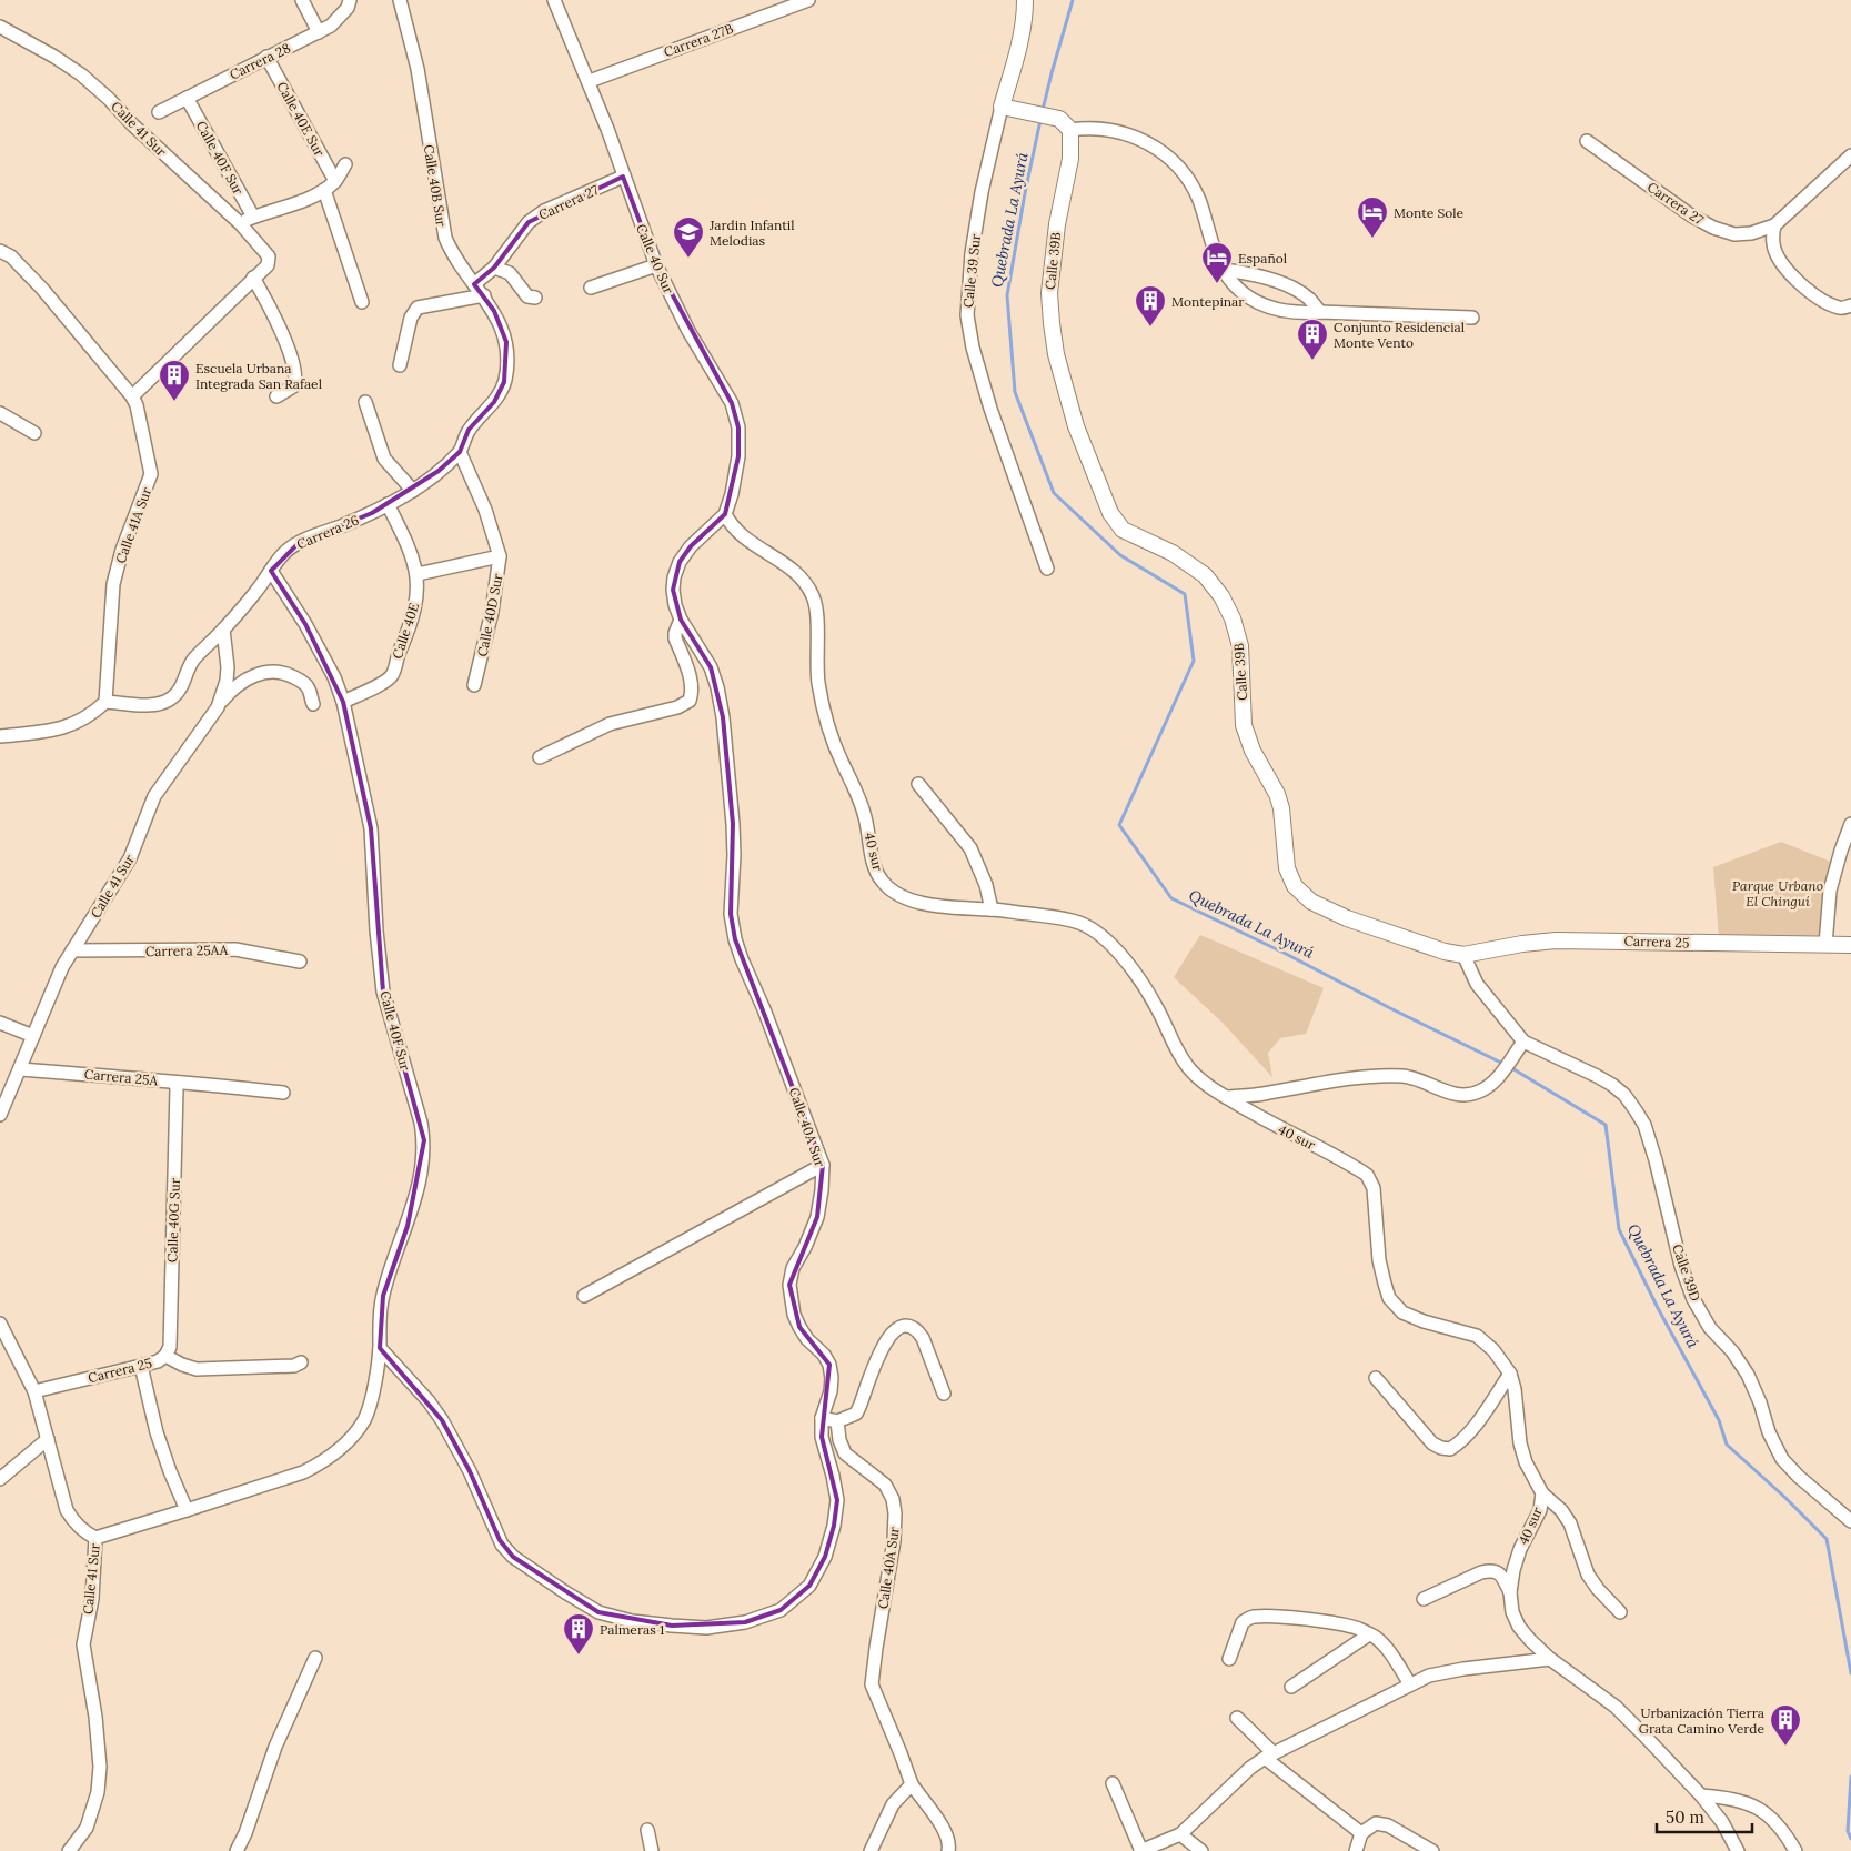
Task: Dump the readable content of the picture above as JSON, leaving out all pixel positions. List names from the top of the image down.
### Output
{
  "streets": {
    "street": [
      "Carrera 27B",
      "Carrera 28",
      "Calle 40E Sur",
      "Calle 41 Sur",
      "Calle 40F Sur",
      "Calle 40B Sur",
      "Carrera 27",
      "Calle 40 Sur",
      "Calle 39B",
      "Calle 39 Sur",
      "Calle 41A Sur",
      "Carrera 26",
      "Calle 40D Sur",
      "Calle 40E",
      "40 sur",
      "Carrera 25",
      "Carrera 25AA",
      "Carrera 25A",
      "Calle 40A Sur",
      "Calle 40G Sur",
      "Calle 39D"
    ]
  },
  "crossings": [
    ["Carrera 27B", "Calle 40 Sur"],
    ["Carrera 28", "Calle 40E Sur"],
    ["Carrera 28", "Calle 40F Sur"],
    ["Calle 41 Sur", "Calle 40F Sur"],
    ["Calle 41 Sur", "Carrera 26"],
    ["Calle 41 Sur", "Carrera 25"],
    ["Calle 41 Sur", "Carrera 25AA"],
    ["Calle 41 Sur", "Carrera 25A"],
    ["Calle 40F Sur", "Carrera 26"],
    ["Calle 40F Sur", "Calle 40E"],
    ["Calle 40B Sur", "Carrera 27"],
    ["Calle 40B Sur", "Carrera 26"],
    ["Carrera 27", "Calle 40 Sur"],
    ["Calle 40 Sur", "40 sur"],
    ["Calle 40 Sur", "Calle 40A Sur"],
    ["Calle 39B", "Carrera 25"],
    ["Calle 41A Sur", "Carrera 26"],
    ["Carrera 26", "Calle 40D Sur"],
    ["Carrera 26", "Calle 40E"],
    ["40 sur", "Calle 40A Sur"],
    ["Carrera 25", "Calle 40G Sur"],
    ["Carrera 25A", "Calle 40G Sur"]
  ],
  "water": ["Quebrada La Ayurá"],
  "parks": ["Parque Urbano El Chinguí"],
  "places": {
    "hotel": ["Monte Sole", "Español"],
    "school or university": ["Jardin Infantil Melodias"],
    "building": [
      "Montepinar",
      "Conjunto Residencial Monte Vento",
      "Escuela Urbana Integrada San Rafael",
      "Palmeras 1",
      "Urbanización Tierra Grata Camino Verde"
    ]
  },
  "scale_bar": "50 m"
}
